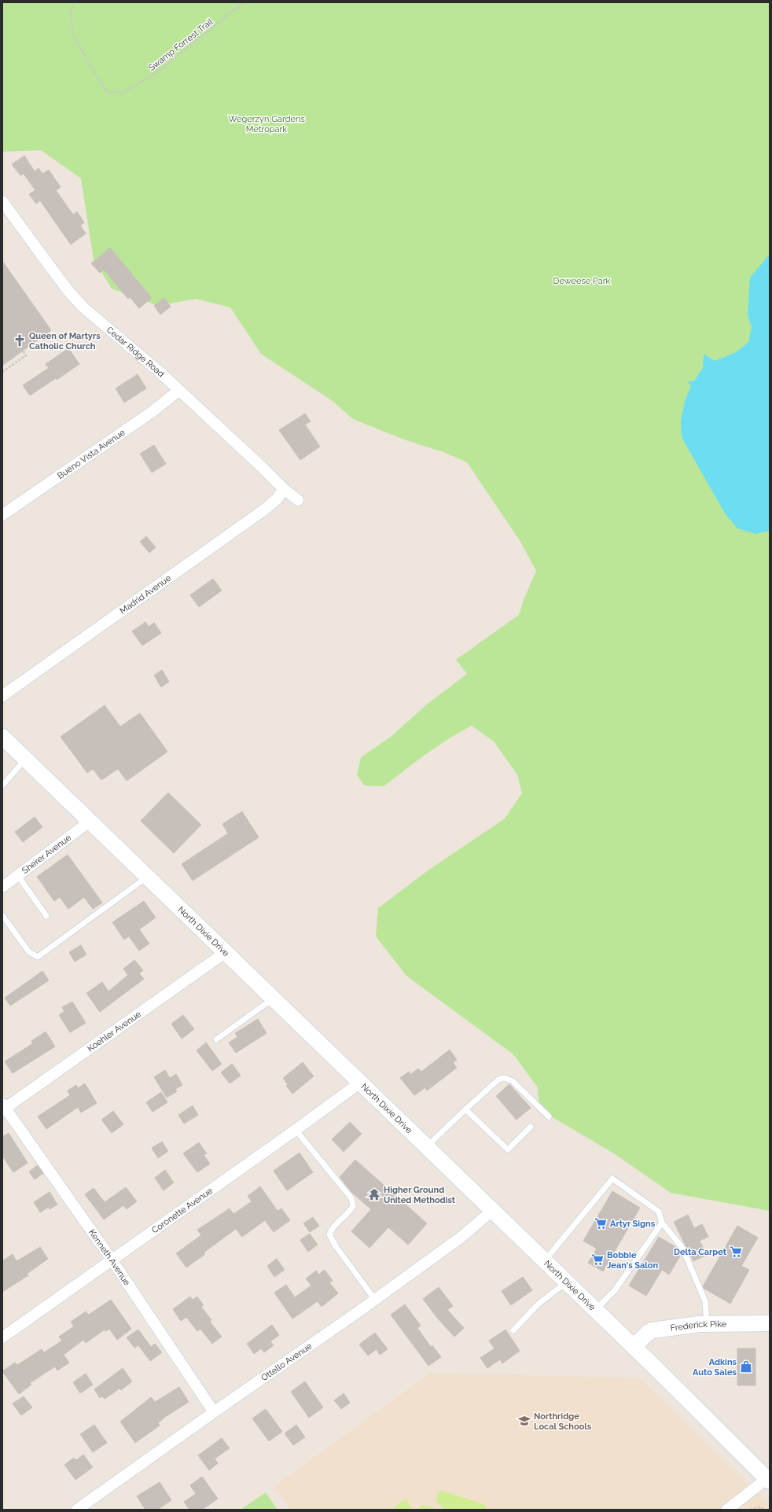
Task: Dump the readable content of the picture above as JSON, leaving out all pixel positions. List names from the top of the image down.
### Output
{
  "streets": {
    "main road": ["North Dixie Drive", "Frederick Pike"],
    "street": [
      "Cedar Ridge Road",
      "Bueno Vista Avenue",
      "Madrid Avenue",
      "Sherer Avenue",
      "Koehler Avenue",
      "Coronette Avenue",
      "Kenneth Avenue",
      "Ottello Avenue"
    ],
    "path": ["Swamp Forrest Trail"]
  },
  "crossings": [
    ["Cedar Ridge Road", "Bueno Vista Avenue"],
    ["Cedar Ridge Road", "Madrid Avenue"],
    ["Sherer Avenue", "North Dixie Drive"],
    ["North Dixie Drive", "Koehler Avenue"],
    ["North Dixie Drive", "Coronette Avenue"],
    ["North Dixie Drive", "Frederick Pike"],
    ["North Dixie Drive", "Ottello Avenue"],
    ["Koehler Avenue", "Kenneth Avenue"],
    ["Coronette Avenue", "Kenneth Avenue"],
    ["Kenneth Avenue", "Ottello Avenue"]
  ],
  "parks": ["Wegerzyn Gardens Metropark", "Deweese Park"],
  "places": {
    "church": ["Queen of Martyrs Catholic Church"],
    "temple": ["Higher Ground United Methodist"],
    "supermarket": ["Artyr Signs", "Delta Carpet", "Bobbie Jean's Salon"],
    "shop": ["Adkins Auto Sales"],
    "school or university": ["Northridge Local Schools"]
  }
}
